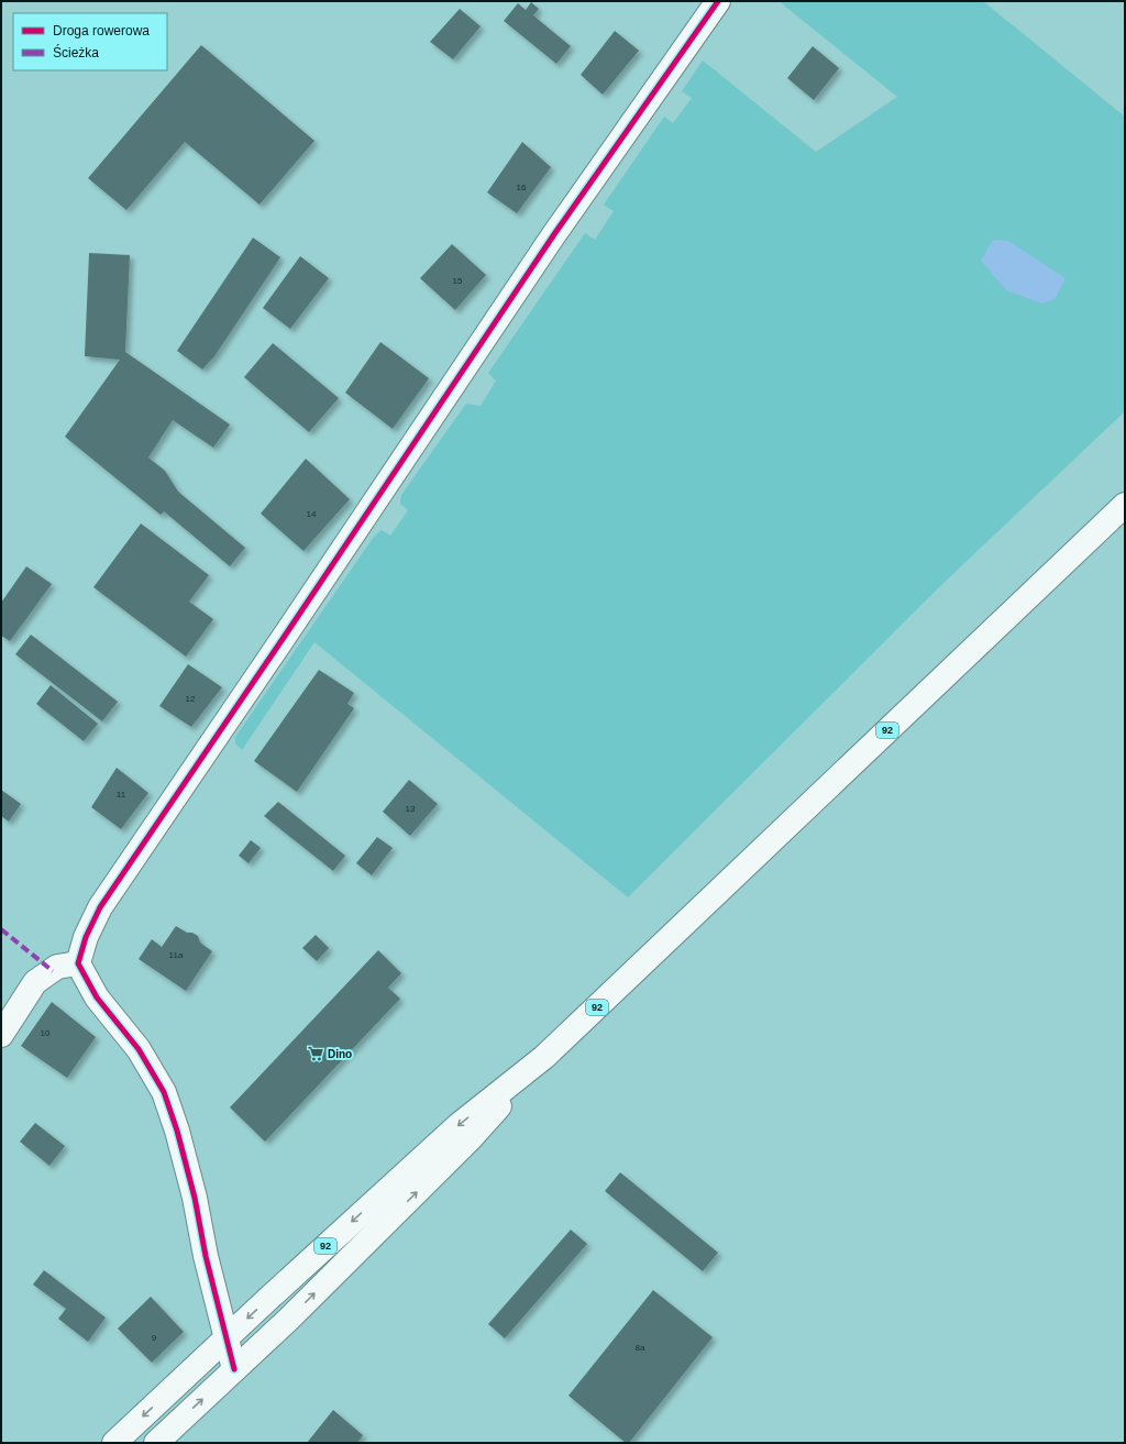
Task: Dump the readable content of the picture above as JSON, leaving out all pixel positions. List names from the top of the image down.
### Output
{
  "streets": {
    "main road": ["92"]
  },
  "places": {
    "supermarket": ["Dino"]
  },
  "house_numbers": [
    "16",
    "15",
    "14",
    "12",
    "11",
    "13",
    "11a",
    "10",
    "9",
    "8a"
  ],
  "legend": ["Droga rowerowa", "Ścieżka"]
}
